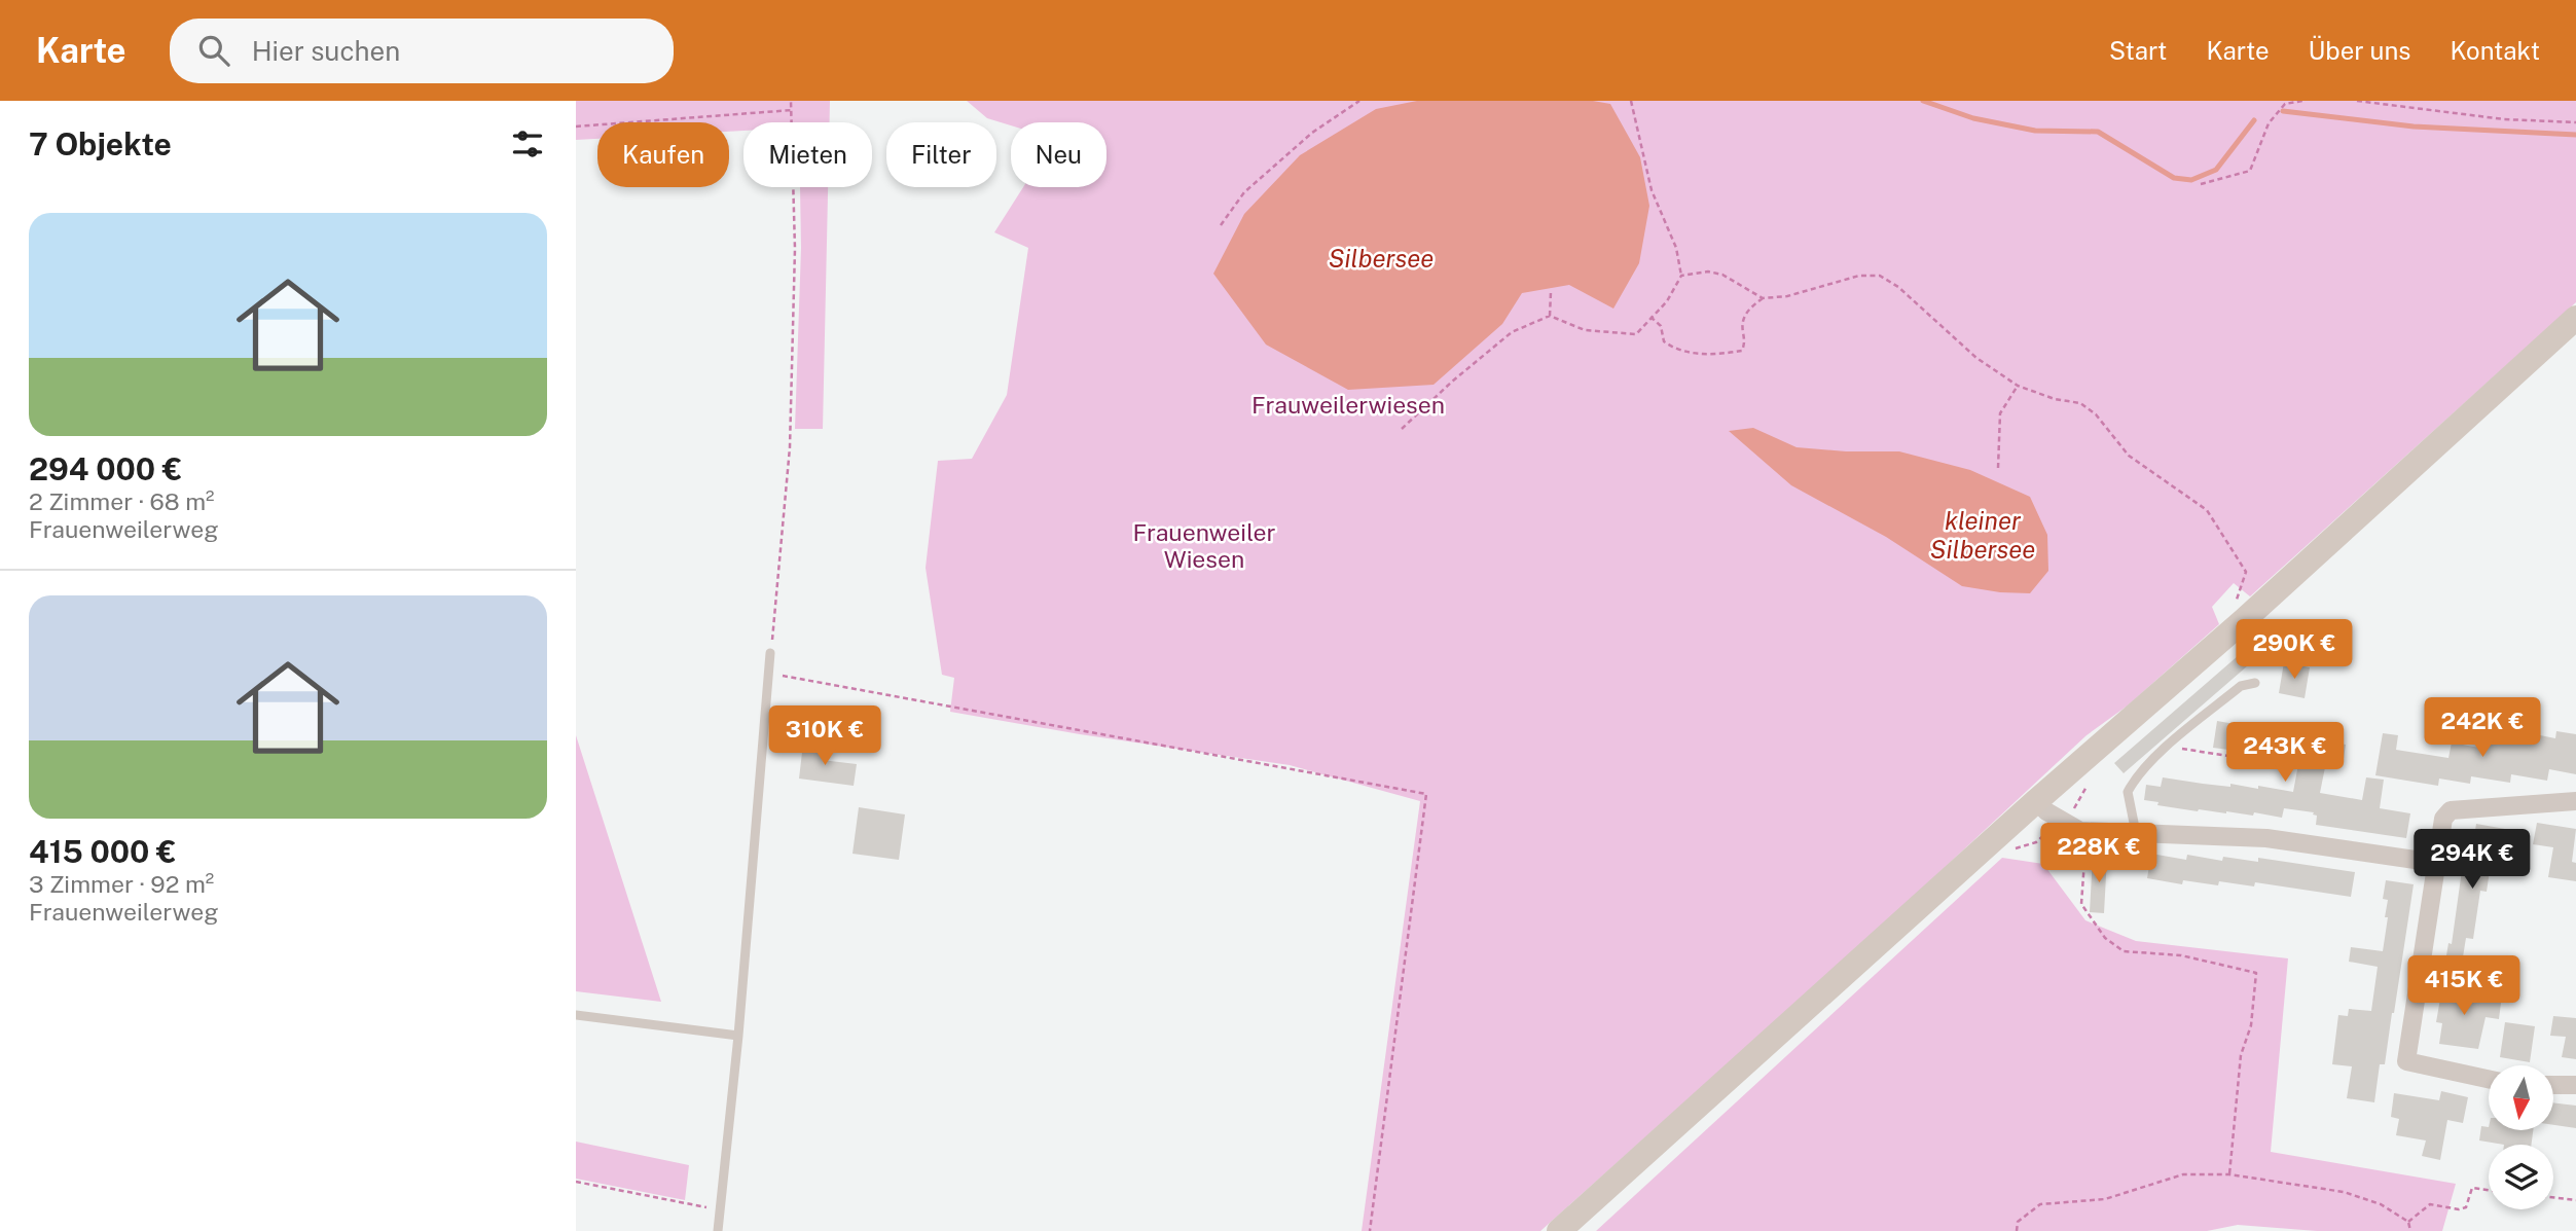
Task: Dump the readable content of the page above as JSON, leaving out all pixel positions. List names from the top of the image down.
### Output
{
  "water": ["Silbersee", "kleiner Silbersee"],
  "parks": ["Frauweilerwiesen", "Frauenweiler Wiesen"],
  "north": "bottom",
  "page": {
    "header": "Karte",
    "search": "Hier suchen",
    "nav": [
      "Start",
      "Karte",
      "Über uns",
      "Kontakt"
    ],
    "heading": "7 Objekte",
    "chip": [
      "Kaufen",
      "Mieten",
      "Filter",
      "Neu"
    ],
    "list": [
      {
        "name": "294 000 €",
        "note": "2 Zimmer · 68 m² · Frauenweilerweg"
      },
      {
        "name": "415 000 €",
        "note": "3 Zimmer · 92 m² · Frauenweilerweg"
      }
    ],
    "price": [
      "290K €",
      "242K €",
      "310K €",
      "243K €",
      "228K €",
      "294K €",
      "415K €"
    ]
  }
}
